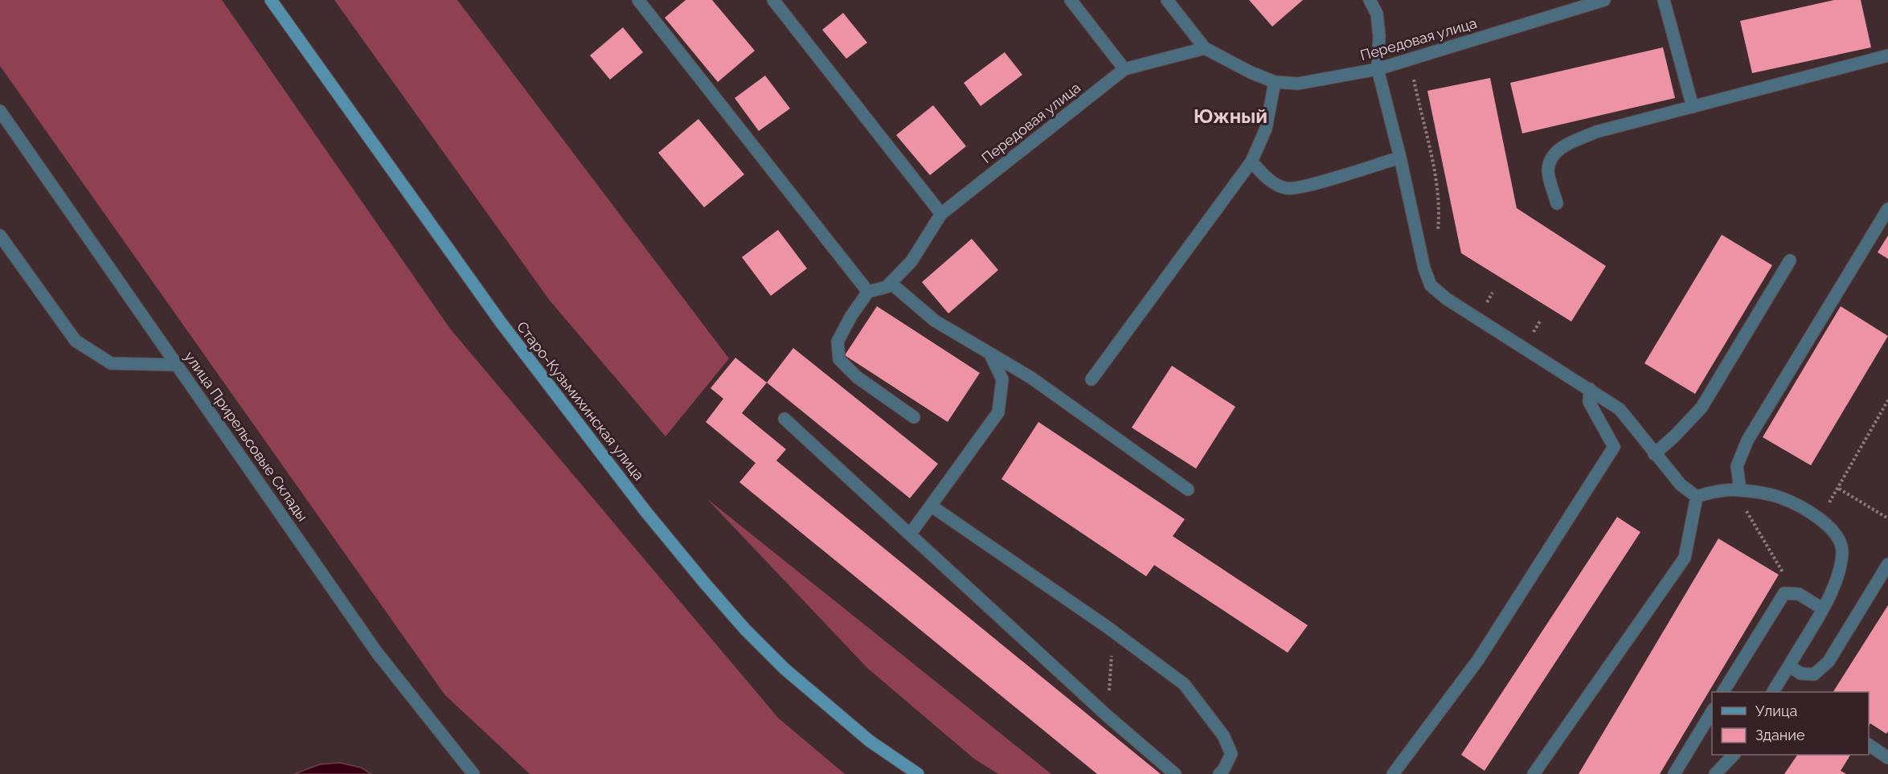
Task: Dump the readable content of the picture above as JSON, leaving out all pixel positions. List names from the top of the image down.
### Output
{
  "streets": {
    "main road": ["Старо-Кузьмихинская улица"],
    "street": ["Передовая улица", "улица Прирельсовые Склады"]
  },
  "districts": ["Южный"],
  "legend": ["Улица", "Здание"]
}
